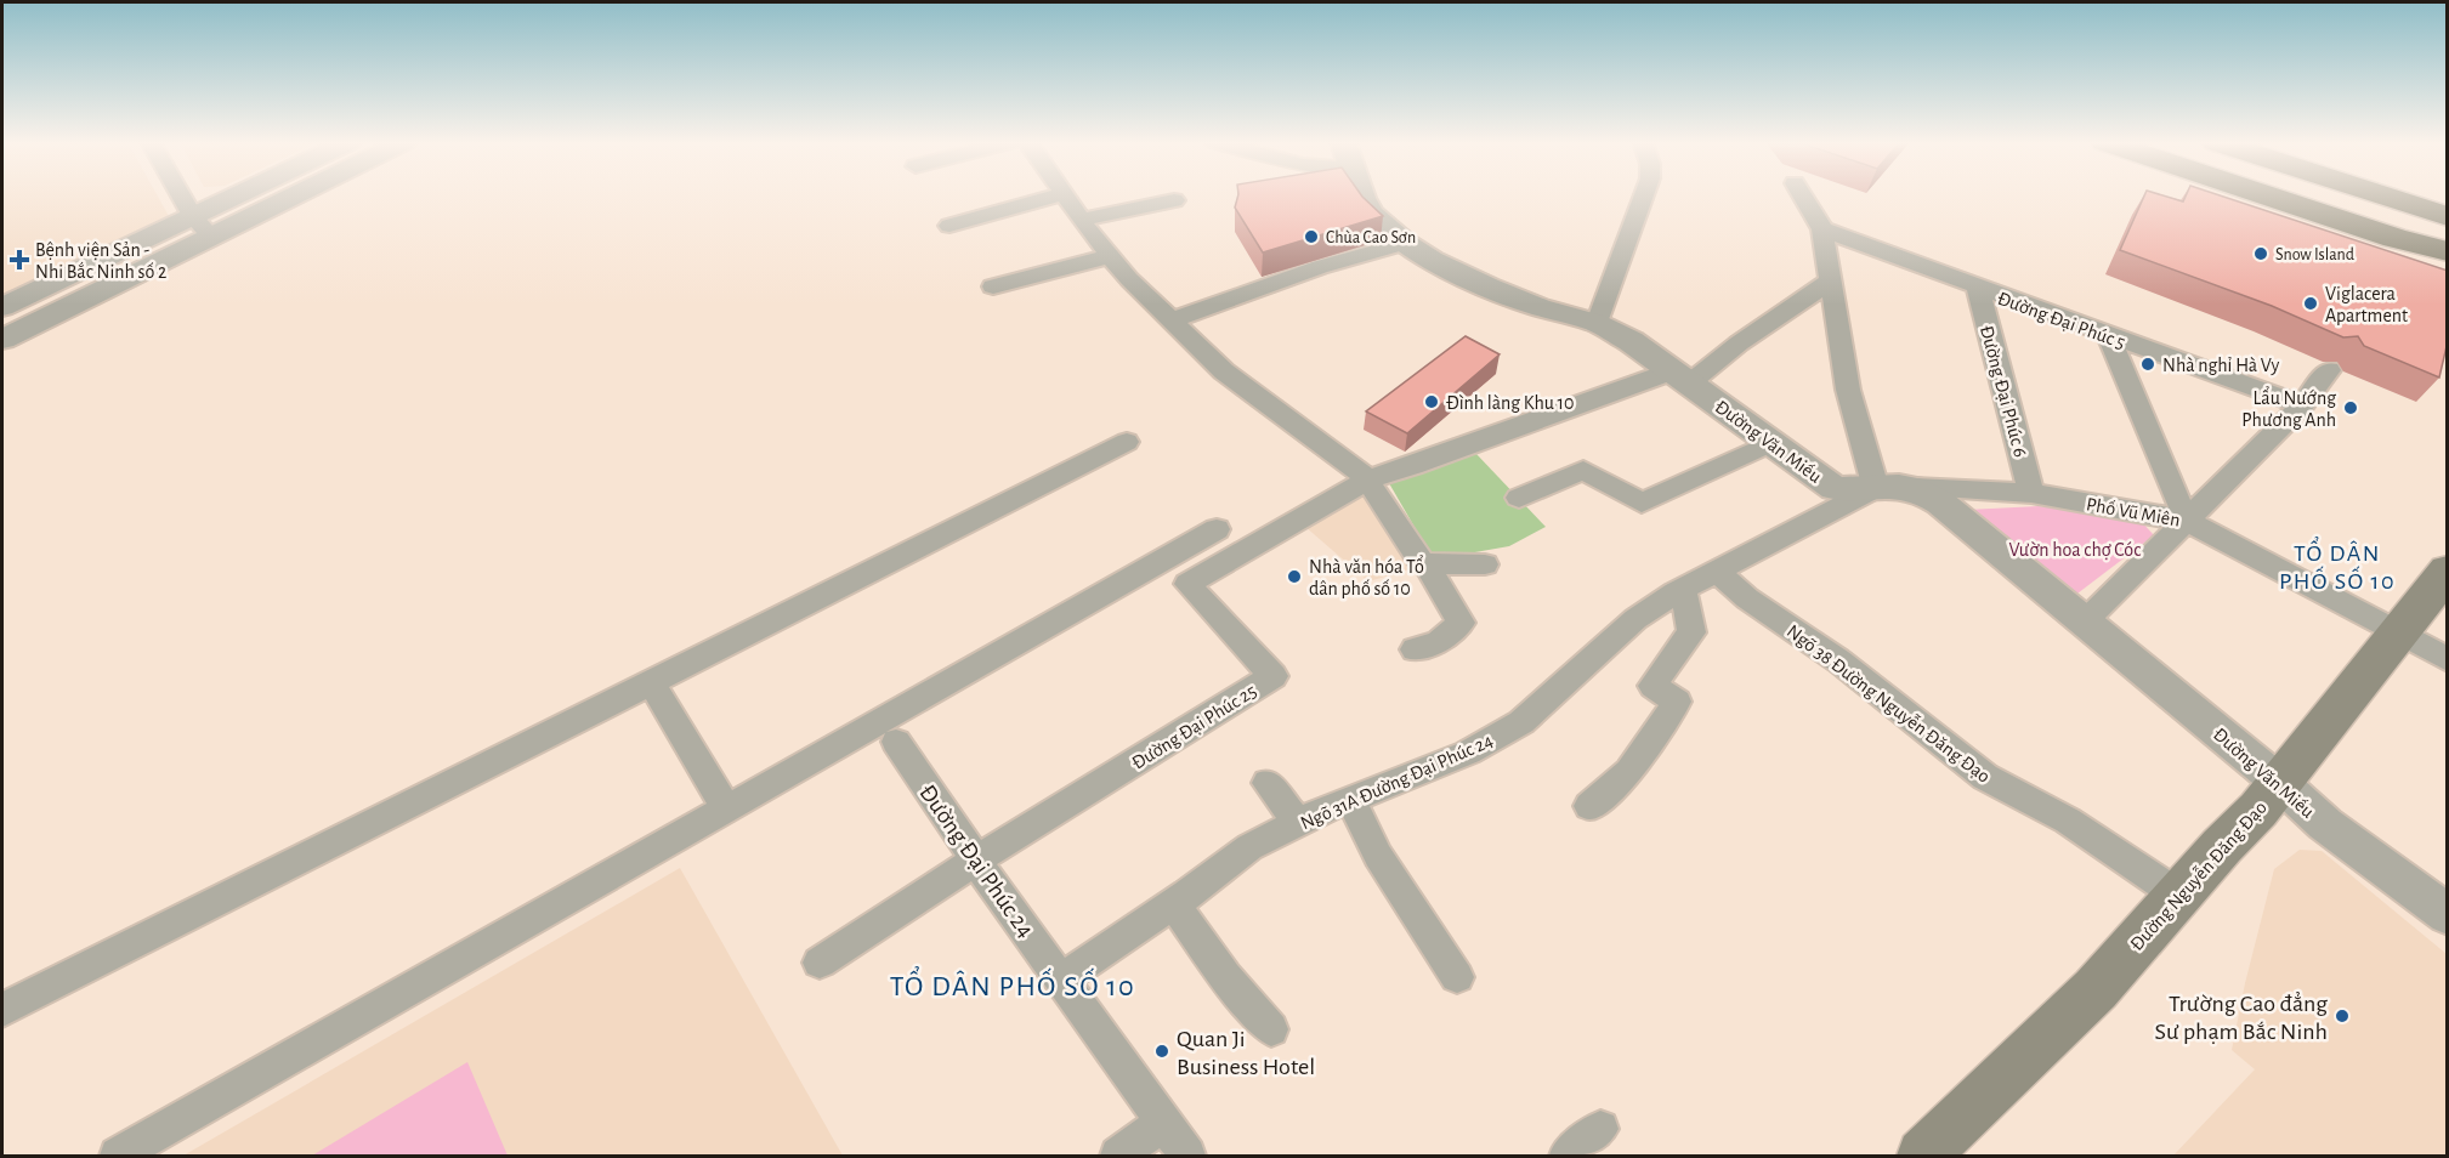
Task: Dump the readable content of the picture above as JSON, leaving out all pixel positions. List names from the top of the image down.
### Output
{
  "streets": {
    "main road": ["Đường Nguyễn Đăng Đạo"],
    "street": [
      "Đường Đại Phúc 5",
      "Đường Đại Phúc 6",
      "Đường Văn Miếu",
      "Phố Vũ Miên",
      "Ngõ 38 Đường Nguyễn Đăng Đạo",
      "Đường Đại Phúc 25",
      "Ngõ 31A Đường Đại Phúc 24",
      "Đường Đại Phúc 24"
    ]
  },
  "crossings": [
    ["Đường Đại Phúc 5", "Đường Đại Phúc 6"],
    ["Đường Đại Phúc 6", "Phố Vũ Miên"],
    ["Đường Văn Miếu", "Phố Vũ Miên"],
    ["Đường Văn Miếu", "Ngõ 31A Đường Đại Phúc 24"],
    ["Đường Văn Miếu", "Đường Nguyễn Đăng Đạo"],
    ["Phố Vũ Miên", "Đường Nguyễn Đăng Đạo"],
    ["Ngõ 38 Đường Nguyễn Đăng Đạo", "Ngõ 31A Đường Đại Phúc 24"],
    ["Ngõ 38 Đường Nguyễn Đăng Đạo", "Đường Nguyễn Đăng Đạo"],
    ["Đường Đại Phúc 25", "Đường Đại Phúc 24"],
    ["Ngõ 31A Đường Đại Phúc 24", "Đường Đại Phúc 24"]
  ],
  "districts": ["TỔ DÂN PHỐ SỐ 10", "TỔ DÂN PHỐ SỐ 10"],
  "parks": ["Vườn hoa chợ Cóc"],
  "places": {
    "other": [
      "Chùa Cao Sơn",
      "Snow Island",
      "Viglacera Apartment",
      "Nhà nghỉ Hà Vy",
      "Đình làng Khu 10",
      "Lẩu Nướng Phương Anh",
      "Nhà văn hóa Tổ dân phố số 10",
      "Trường Cao đẳng Sư phạm Bắc Ninh",
      "Quan Ji Business Hotel"
    ],
    "health": ["Bệnh viện Sản - Nhi Bắc Ninh số 2"]
  }
}
